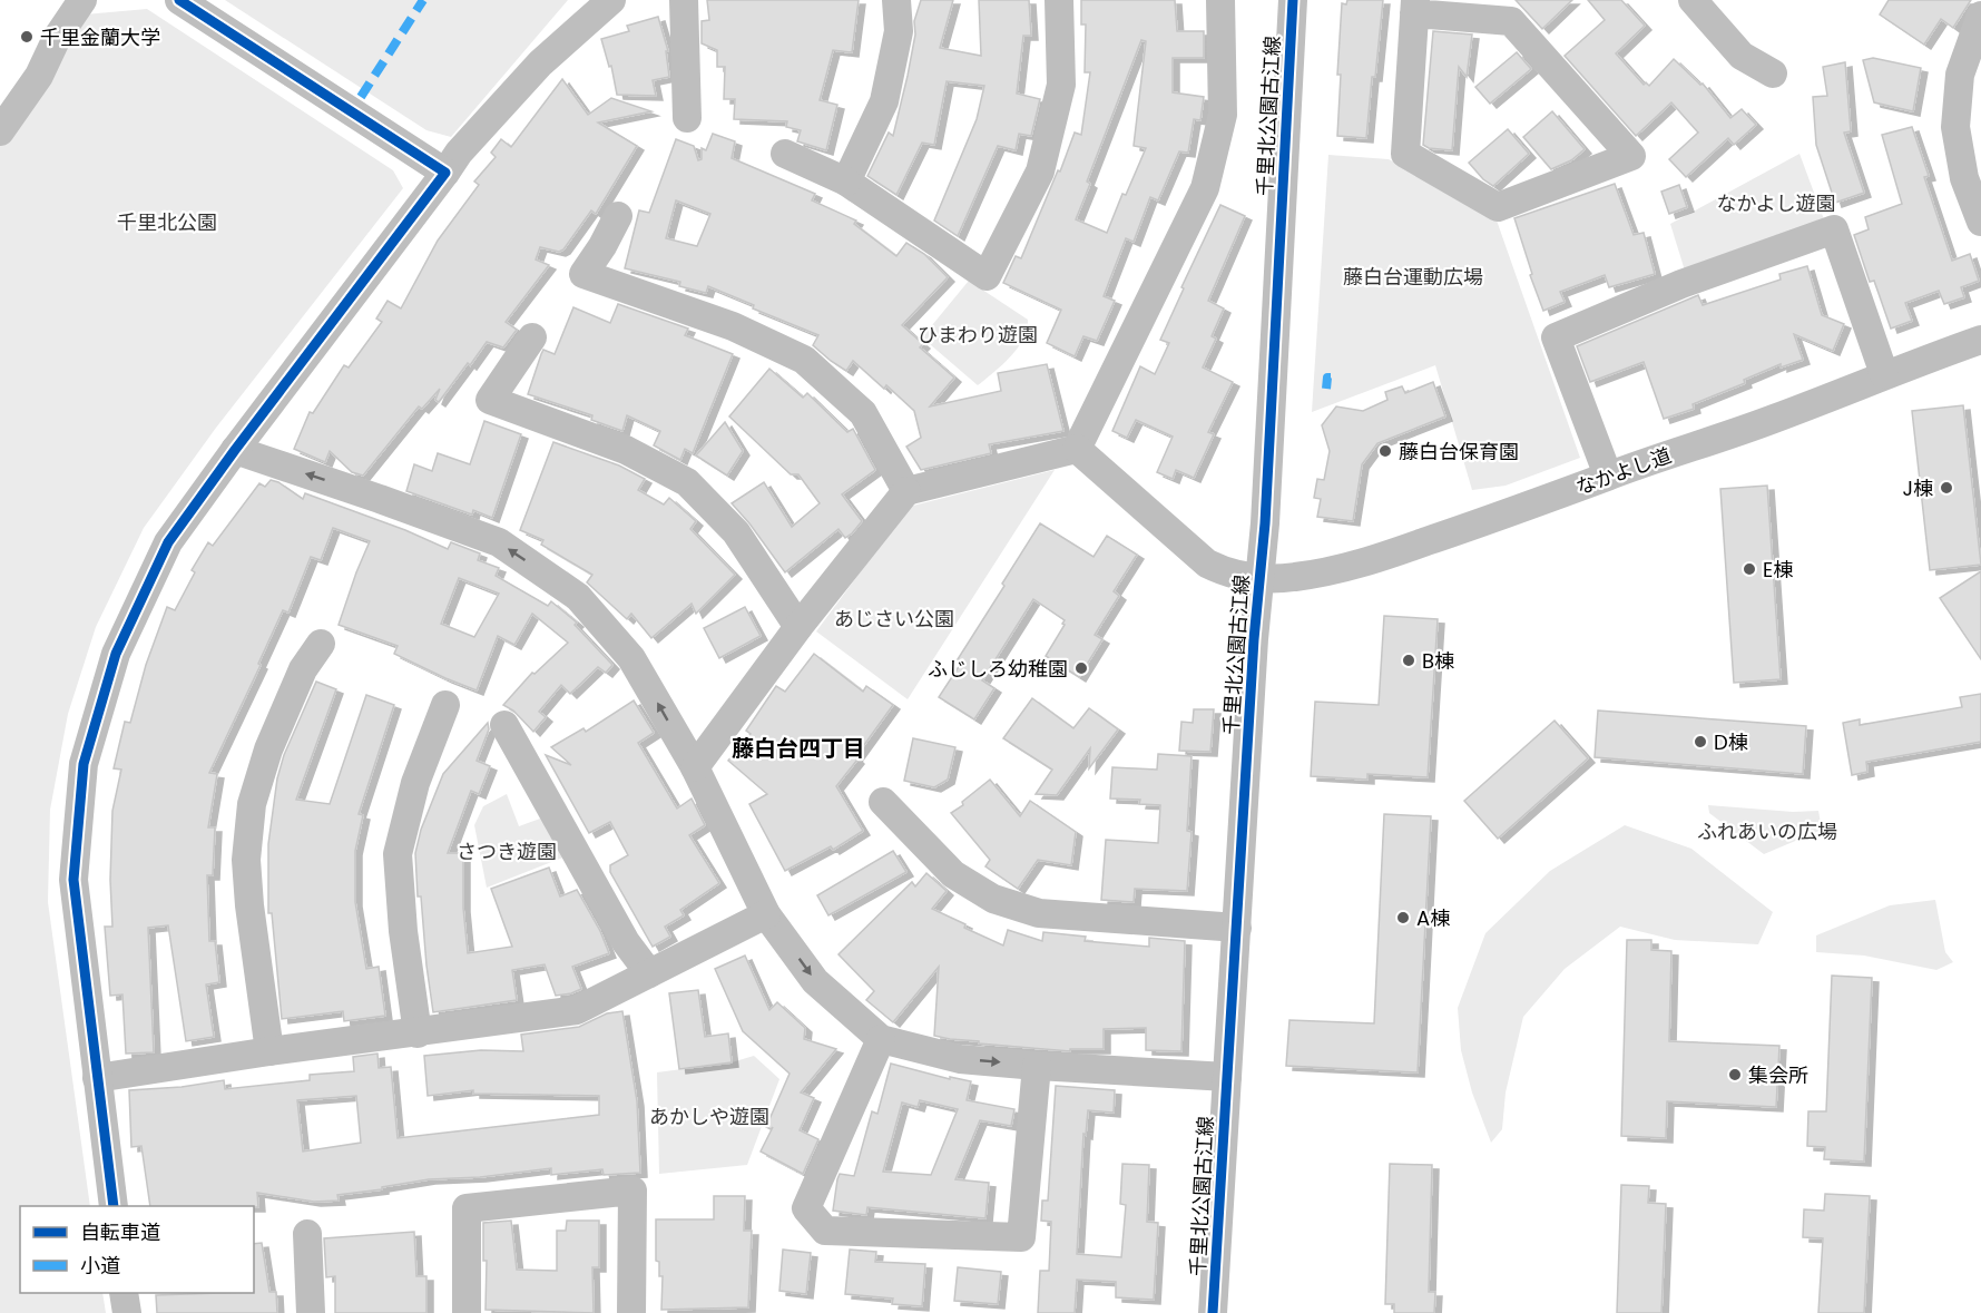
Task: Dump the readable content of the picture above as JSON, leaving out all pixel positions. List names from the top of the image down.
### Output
{
  "streets": {
    "street": ["千里北公園古江線", "なかよし道"]
  },
  "crossings": [
    ["千里北公園古江線", "なかよし道"]
  ],
  "districts": ["藤白台四丁目"],
  "parks": [
    "なかよし遊園",
    "千里北公園",
    "藤白台運動広場",
    "ひまわり遊園",
    "あじさい公園",
    "ふれあいの広場",
    "さつき遊園",
    "あかしや遊園"
  ],
  "places": [
    "千里金蘭大学",
    "藤白台保育園",
    "J棟",
    "E棟",
    "B棟",
    "ふじしろ幼稚園",
    "D棟",
    "A棟",
    "集会所"
  ],
  "legend": ["自転車道", "小道"]
}
